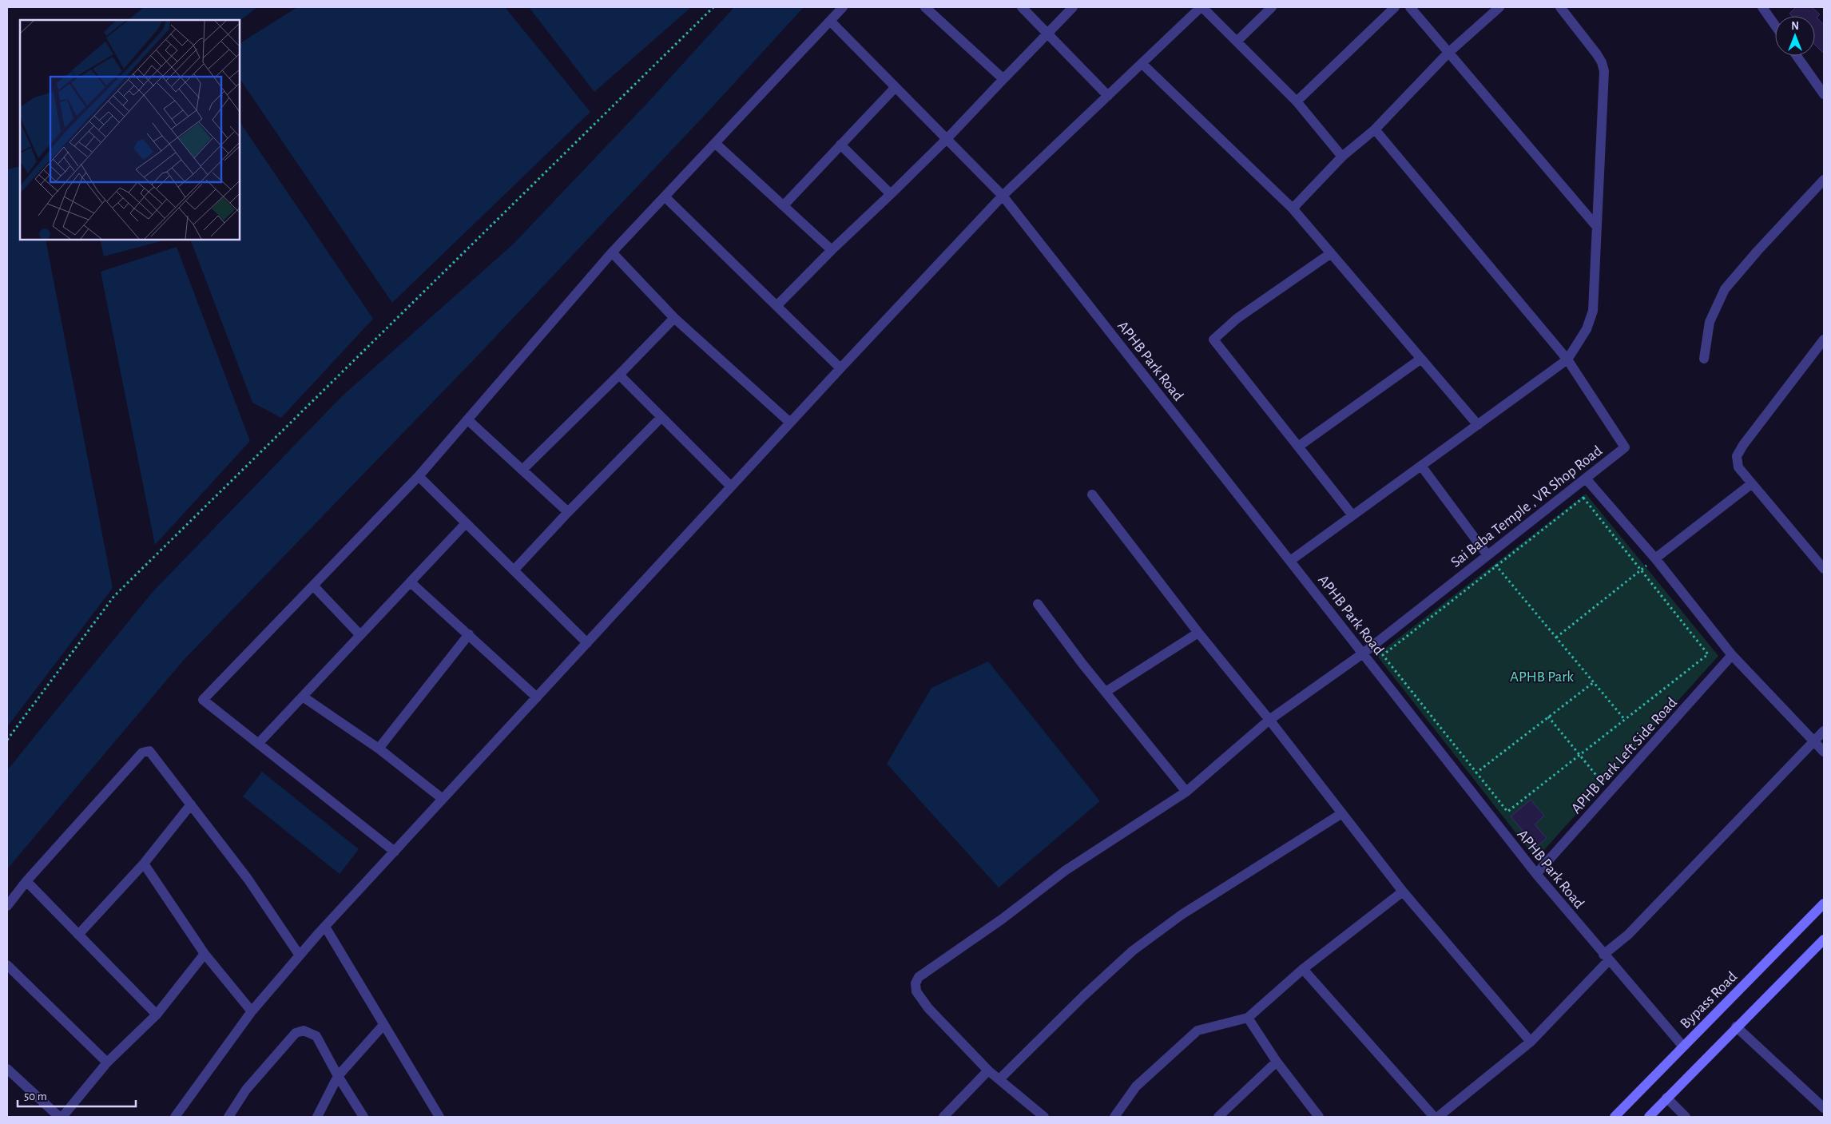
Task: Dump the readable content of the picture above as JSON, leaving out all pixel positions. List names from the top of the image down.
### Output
{
  "streets": {
    "main road": ["Bypass Road"],
    "street": ["APHB Park Road", "Sai Baba Temple , VR Shop Road", "APHB Park Left Side Road"]
  },
  "crossings": [
    ["APHB Park Road", "Sai Baba Temple , VR Shop Road"],
    ["APHB Park Road", "APHB Park Left Side Road"],
    ["APHB Park Road", "Bypass Road"]
  ],
  "parks": ["APHB Park"],
  "scale_bar": "50 m",
  "north": "top"
}
